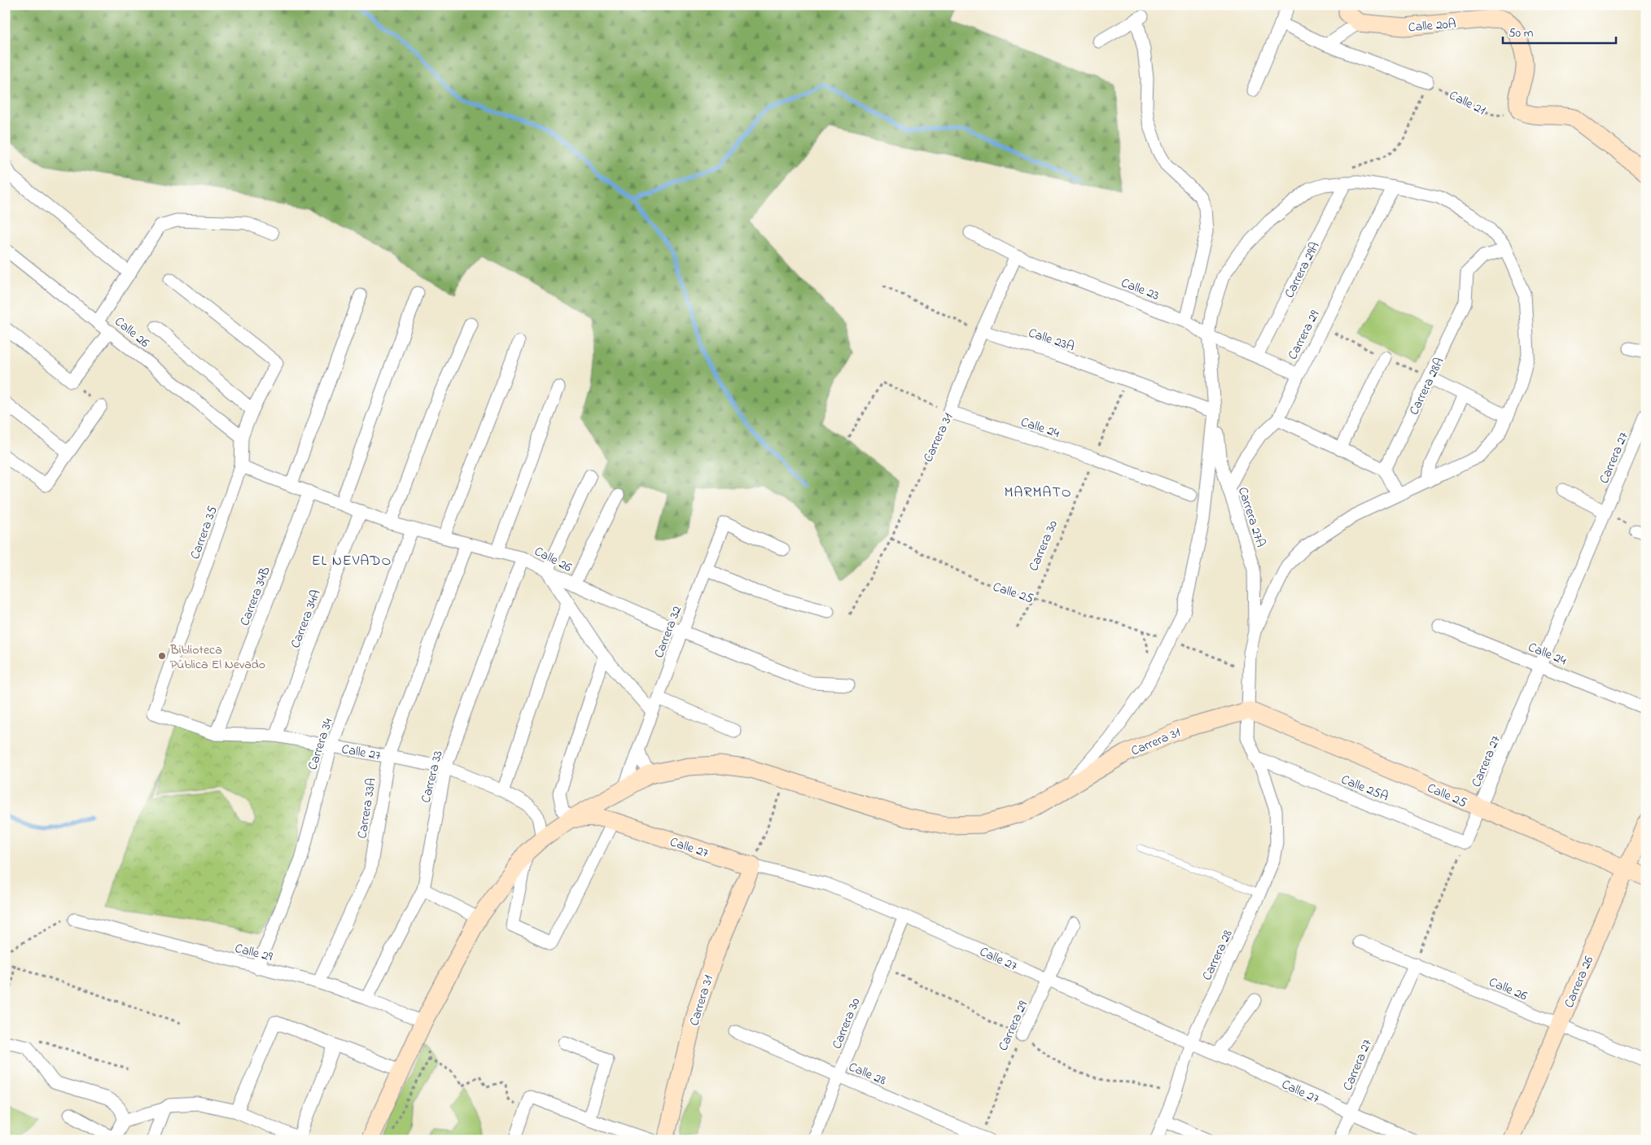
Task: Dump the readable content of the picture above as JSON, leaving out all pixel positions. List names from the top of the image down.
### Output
{
  "streets": {
    "main road": [
      "Calle 20A",
      "Carrera 31",
      "Calle 25",
      "Calle 27",
      "Carrera 26"
    ],
    "street": [
      "Carrera 29A",
      "Calle 23",
      "Calle 26",
      "Carrera 29",
      "Calle 23A",
      "Carrera 28A",
      "Calle 24",
      "Carrera 27",
      "Carrera 27A",
      "Carrera 35",
      "Carrera 30",
      "Carrera 34B",
      "Carrera 34A",
      "Carrera 32",
      "Carrera 34",
      "Carrera 33",
      "Calle 25A",
      "Carrera 33A",
      "Calle 29",
      "Carrera 28",
      "Calle 28"
    ],
    "path": ["Calle 21"]
  },
  "crossings": [
    ["Calle 20A", "Calle 21"],
    ["Carrera 29A", "Calle 23"],
    ["Calle 23", "Carrera 29"],
    ["Calle 23", "Carrera 31"],
    ["Calle 26", "Carrera 27"],
    ["Calle 26", "Carrera 35"],
    ["Calle 26", "Carrera 34B"],
    ["Calle 26", "Carrera 34A"],
    ["Calle 26", "Carrera 32"],
    ["Calle 26", "Carrera 34"],
    ["Calle 26", "Carrera 33"],
    ["Calle 26", "Carrera 33A"],
    ["Calle 26", "Carrera 26"],
    ["Carrera 29", "Carrera 27A"],
    ["Carrera 29", "Calle 27"],
    ["Carrera 29", "Calle 28"],
    ["Calle 23A", "Carrera 31"],
    ["Calle 23A", "Carrera 27A"],
    ["Calle 23A", "Carrera 30"],
    ["Calle 24", "Carrera 31"],
    ["Calle 24", "Carrera 27"],
    ["Calle 24", "Carrera 30"],
    ["Carrera 31", "Calle 25"],
    ["Carrera 31", "Carrera 32"],
    ["Carrera 31", "Calle 27"],
    ["Carrera 31", "Calle 29"],
    ["Carrera 31", "Carrera 28"],
    ["Carrera 27", "Calle 25"],
    ["Carrera 27", "Calle 27"],
    ["Carrera 27", "Calle 25A"],
    ["Carrera 27A", "Carrera 28"],
    ["Carrera 35", "Calle 27"],
    ["Carrera 30", "Calle 25"],
    ["Carrera 30", "Calle 27"],
    ["Carrera 30", "Calle 28"],
    ["Calle 25", "Carrera 28"],
    ["Calle 25", "Carrera 26"],
    ["Carrera 34B", "Calle 27"],
    ["Carrera 34A", "Calle 27"],
    ["Carrera 34", "Calle 27"],
    ["Carrera 34", "Calle 29"],
    ["Calle 27", "Carrera 33"],
    ["Calle 27", "Carrera 33A"],
    ["Calle 27", "Carrera 28"],
    ["Carrera 33", "Calle 29"],
    ["Calle 25A", "Carrera 28"],
    ["Carrera 33A", "Calle 29"]
  ],
  "districts": ["MARMATO", "EL NEVADO"],
  "places": ["Biblioteca Pública El Nevado"],
  "scale_bar": "50 m"
}
